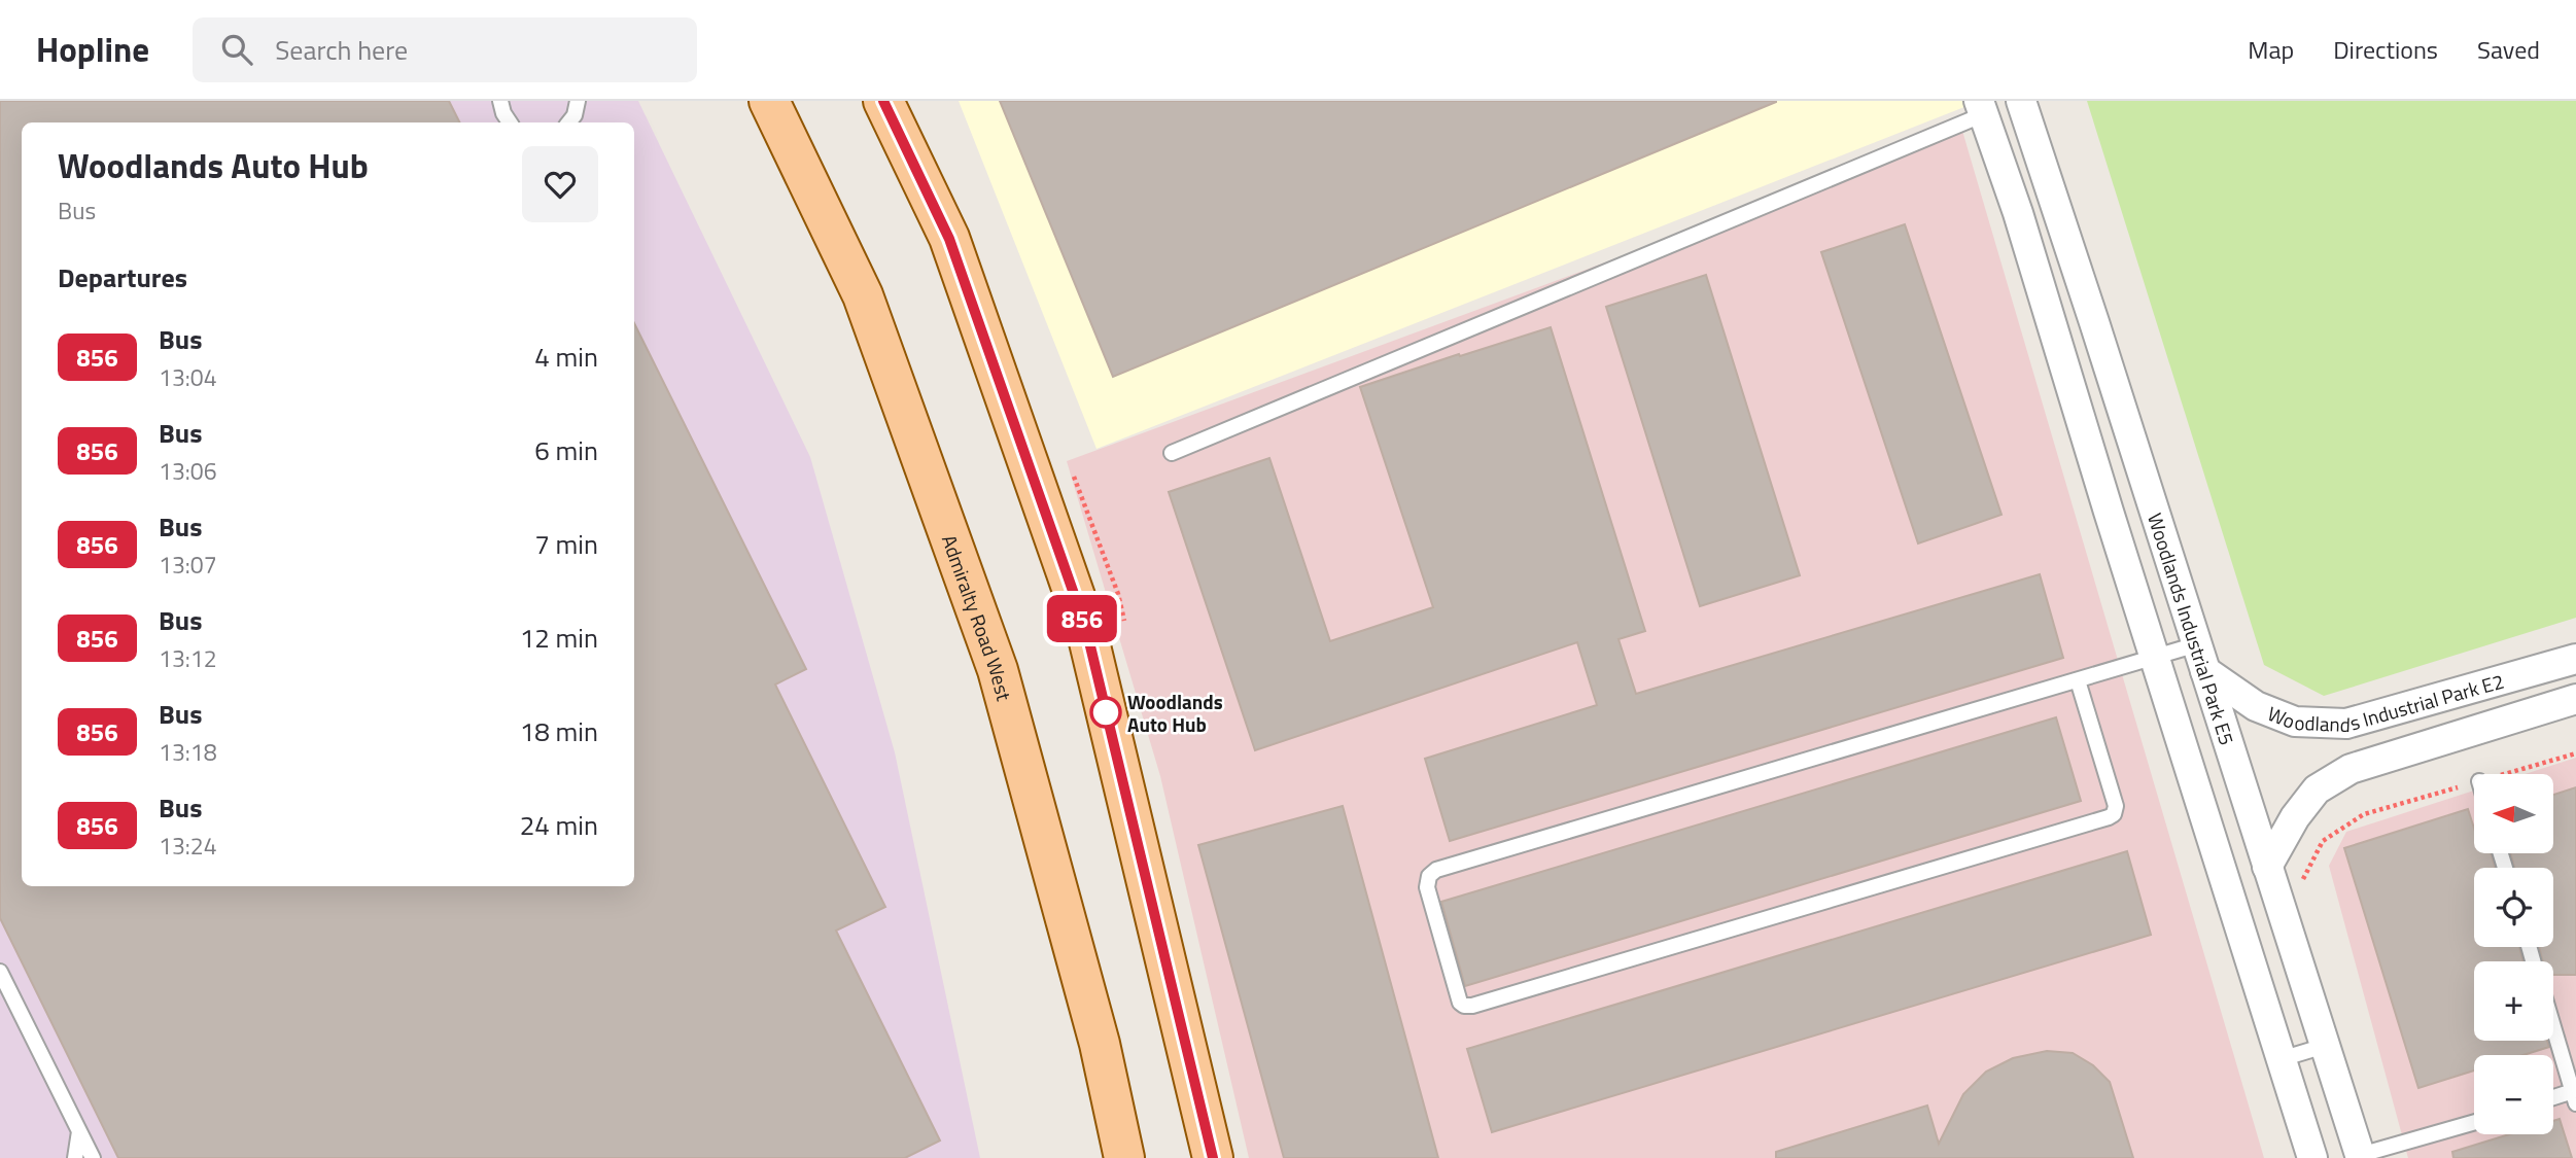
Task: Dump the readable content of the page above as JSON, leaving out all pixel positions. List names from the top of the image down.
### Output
{
  "streets": {
    "main road": ["Admiralty Road West"],
    "street": ["Woodlands Industrial Park E5", "Woodlands Industrial Park E2"]
  },
  "crossings": [
    ["Woodlands Industrial Park E5", "Woodlands Industrial Park E2"]
  ],
  "places": ["Woodlands Auto Hub"],
  "lines": ["bus line 856"],
  "north": "left",
  "page": {
    "header": "Hopline",
    "search": "Search here",
    "nav": ["Map", "Directions", "Saved"],
    "on_map": "856",
    "heading": [
      ["Woodlands Auto Hub", "Bus"],
      "Departures"
    ],
    "list": [
      {
        "mark": "856",
        "name": "Bus",
        "note": "13:04",
        "value": "4 min"
      },
      {
        "mark": "856",
        "name": "Bus",
        "note": "13:06",
        "value": "6 min"
      },
      {
        "mark": "856",
        "name": "Bus",
        "note": "13:07",
        "value": "7 min"
      },
      {
        "mark": "856",
        "name": "Bus",
        "note": "13:12",
        "value": "12 min"
      },
      {
        "mark": "856",
        "name": "Bus",
        "note": "13:18",
        "value": "18 min"
      },
      {
        "mark": "856",
        "name": "Bus",
        "note": "13:24",
        "value": "24 min"
      }
    ],
    "map_buttons": ["+", "−"]
  }
}
